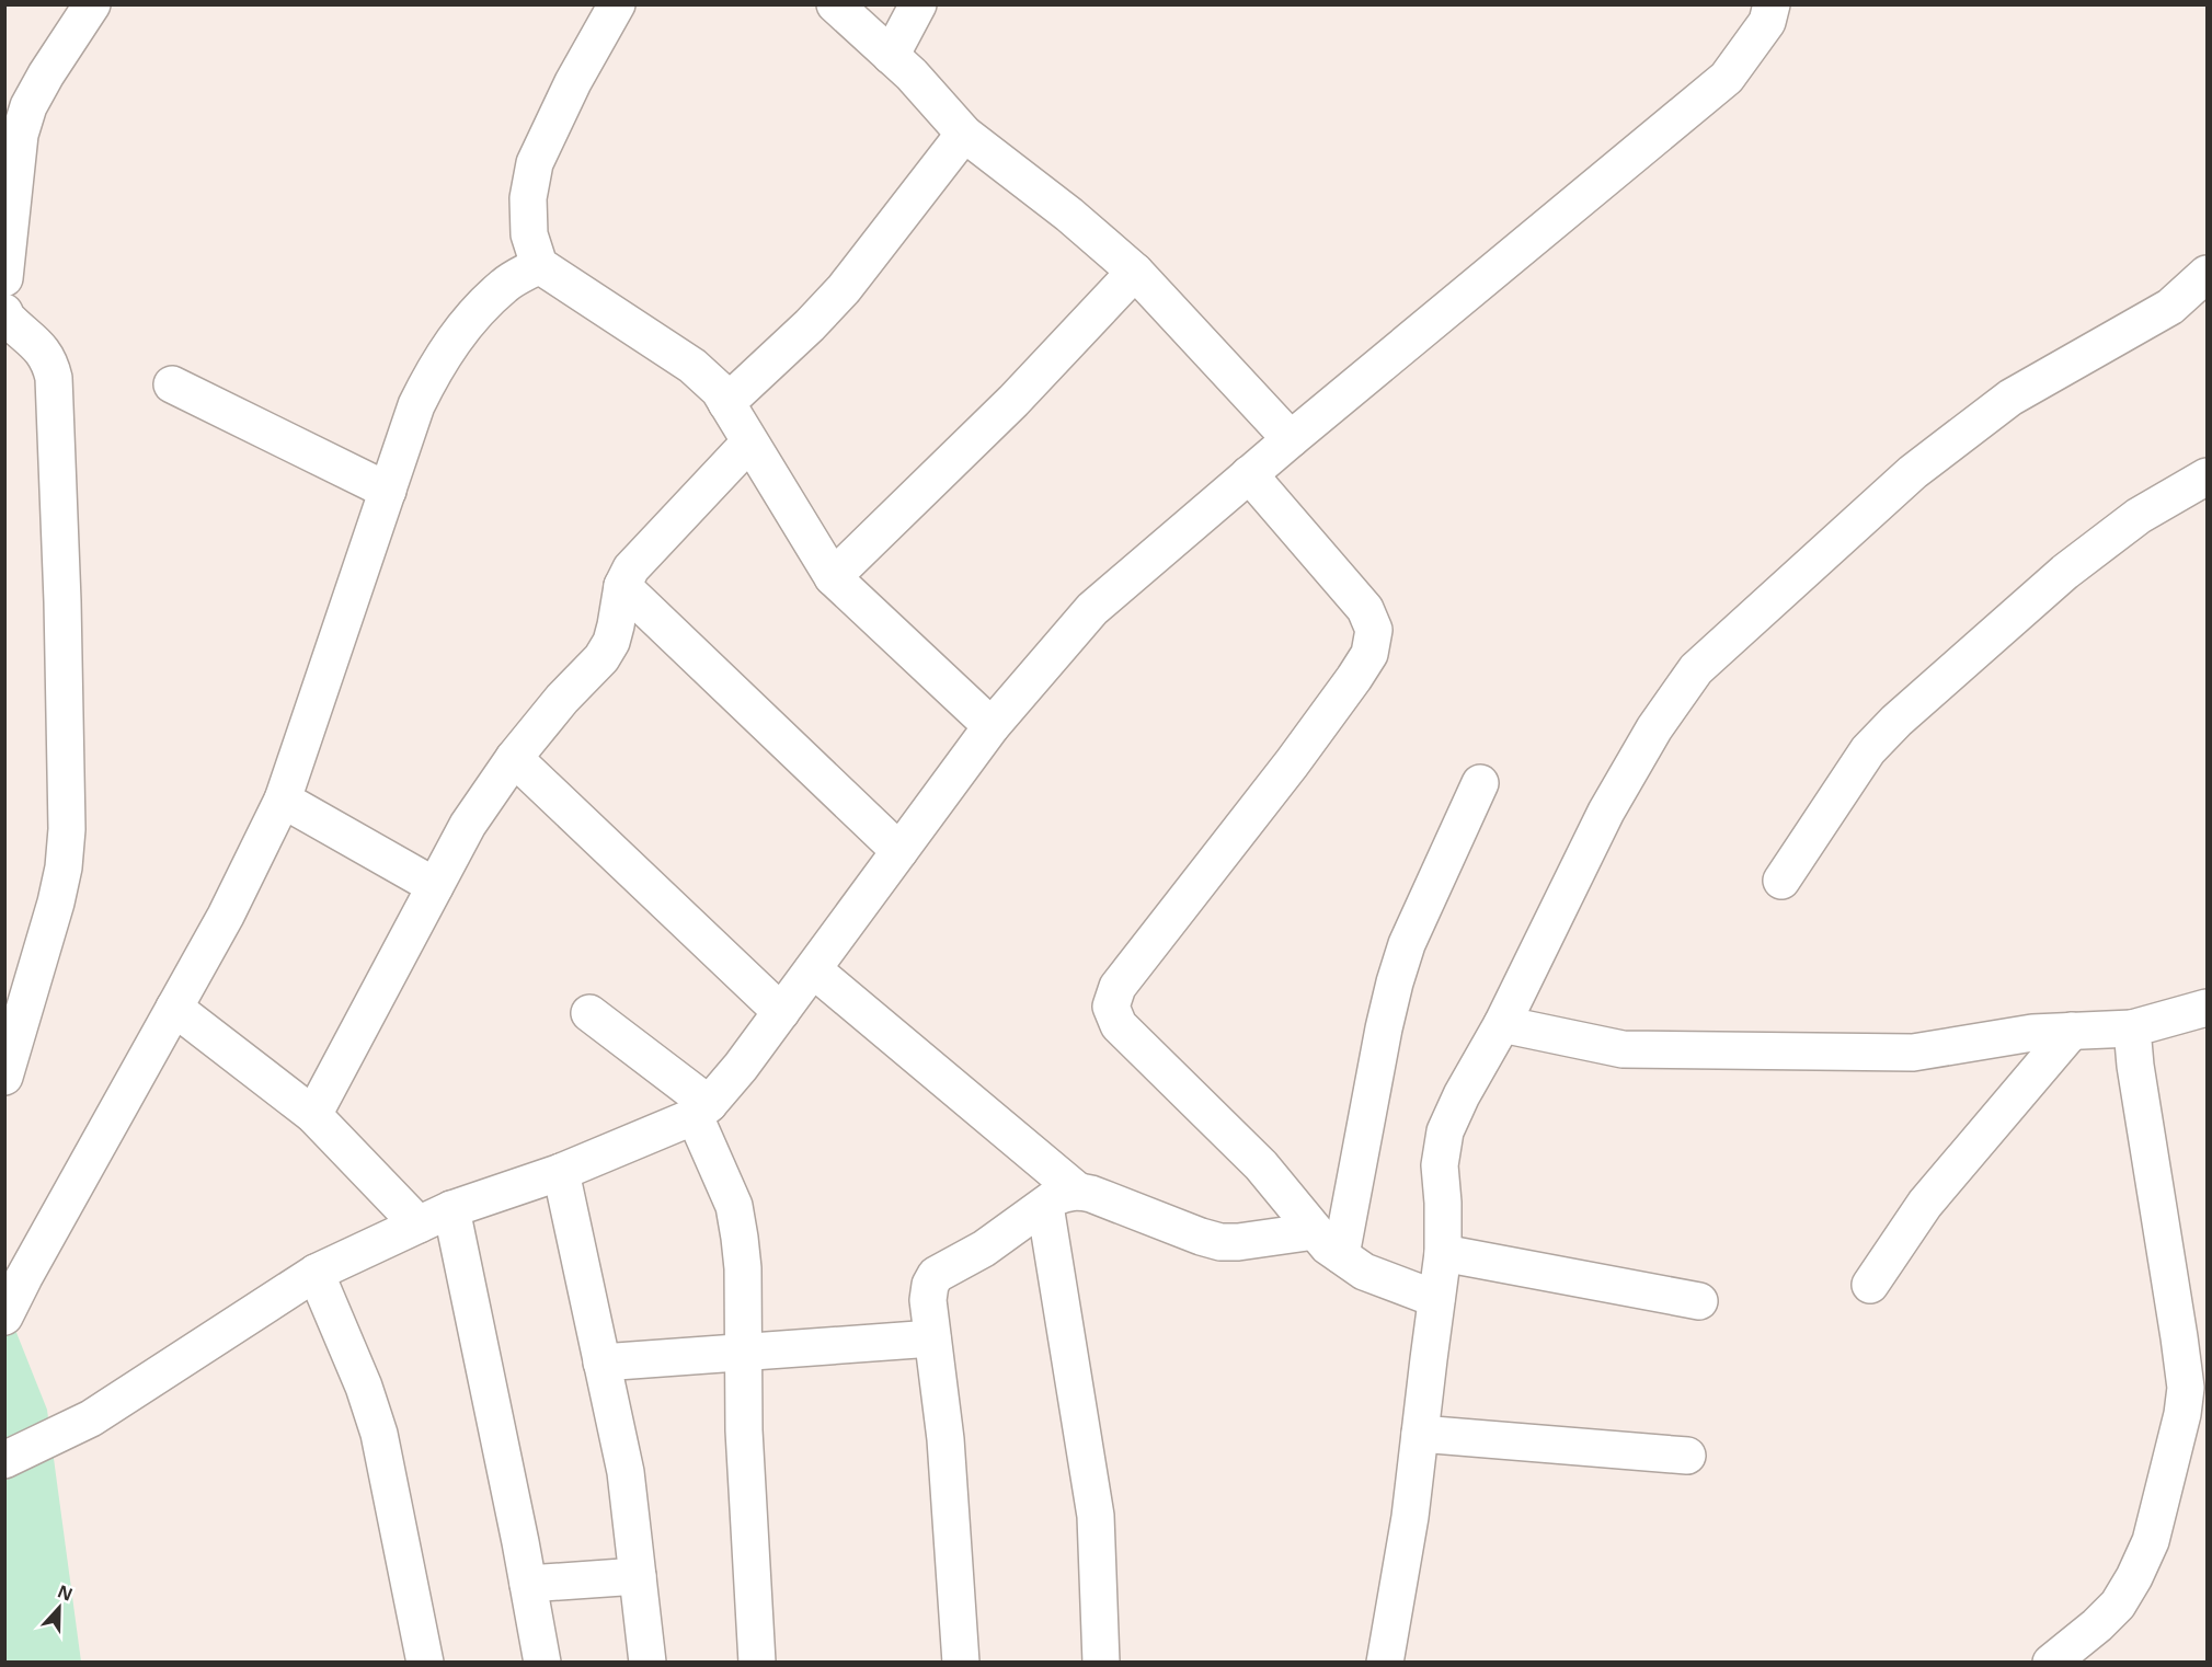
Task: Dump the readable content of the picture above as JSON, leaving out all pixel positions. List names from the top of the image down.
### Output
{
  "north": "top"
}
